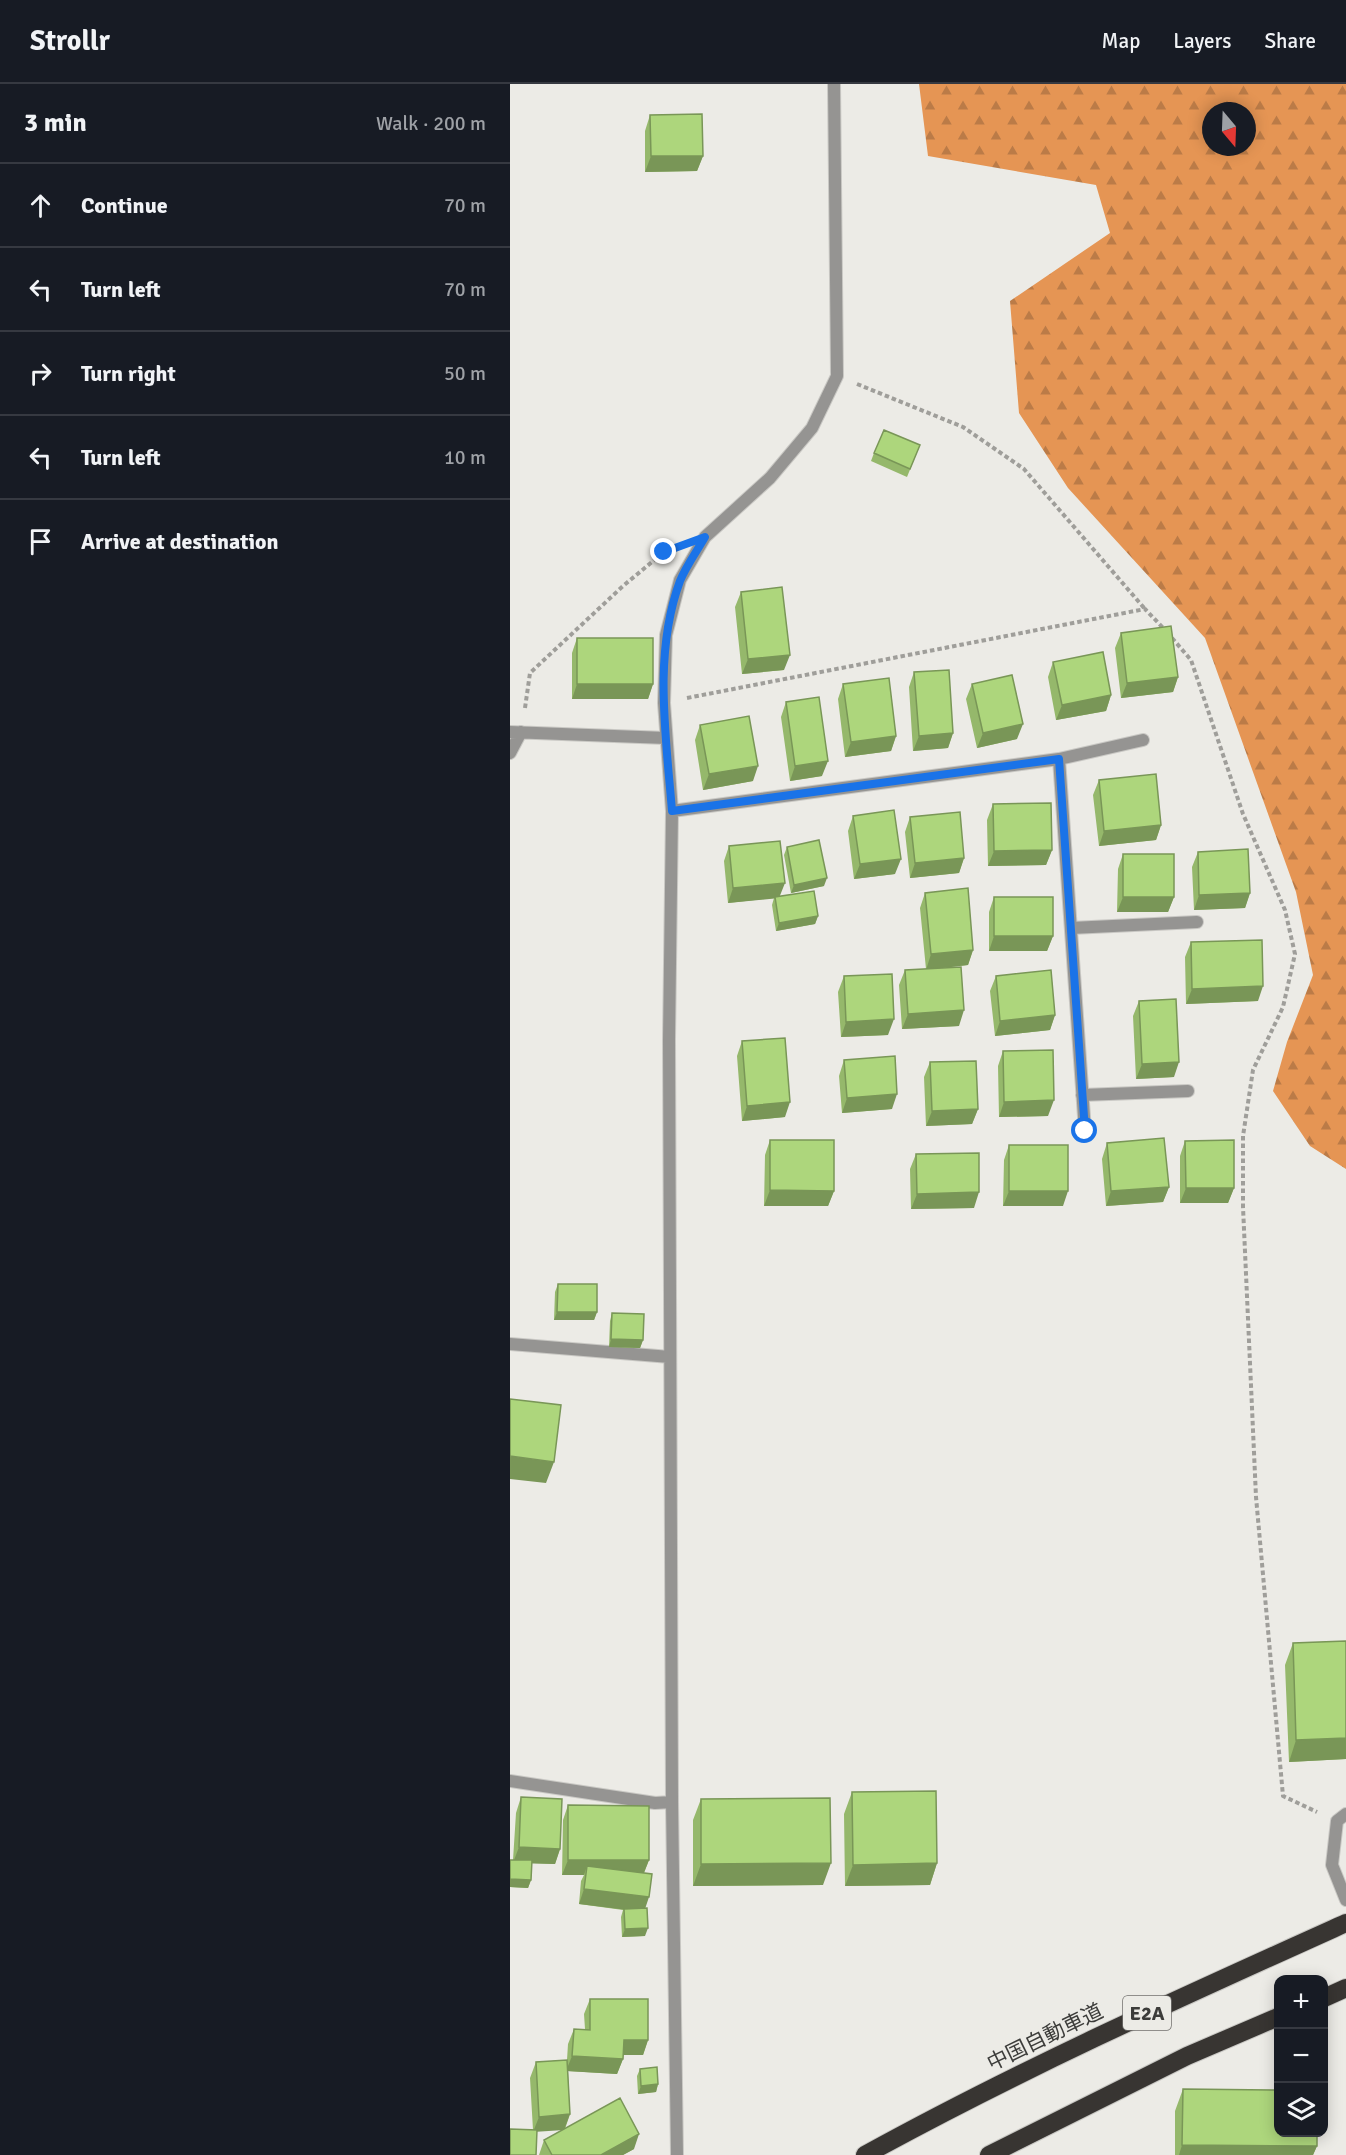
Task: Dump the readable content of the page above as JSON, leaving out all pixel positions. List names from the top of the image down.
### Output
{
  "streets": {
    "highway": ["E2A", "中国自動車道"]
  },
  "north": "bottom",
  "page": {
    "header": "Strollr",
    "nav": ["Map", "Layers", "Share"],
    "heading": ["3 min", "Walk · 200 m"],
    "list": [
      ["Continue", "70 m"],
      ["Turn left", "70 m"],
      ["Turn right", "50 m"],
      ["Turn left", "10 m"],
      "Arrive at destination"
    ],
    "map_buttons": ["+", "−"]
  }
}
